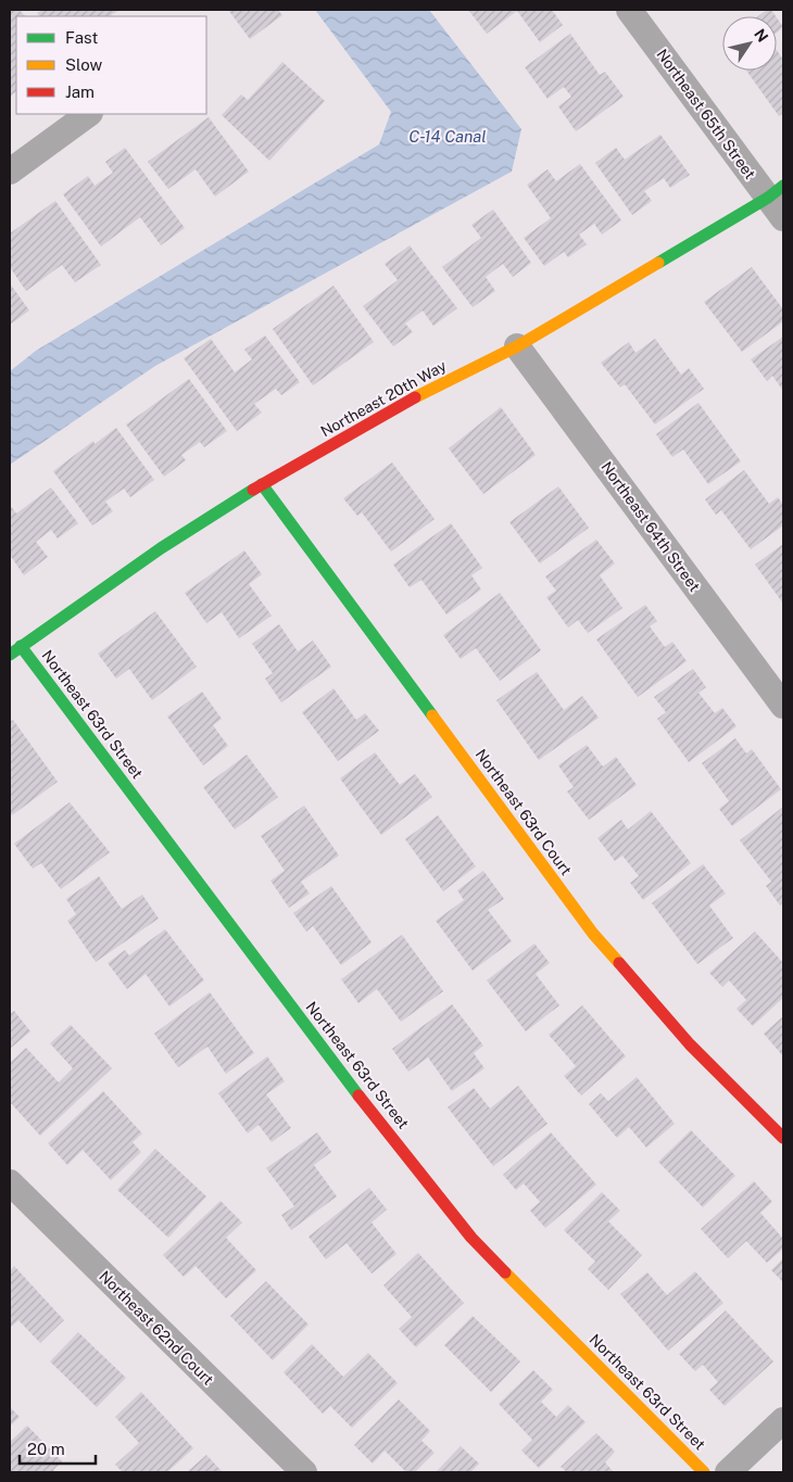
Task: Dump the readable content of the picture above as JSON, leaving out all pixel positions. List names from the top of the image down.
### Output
{
  "streets": {
    "street": [
      "Northeast 65th Street",
      "Northeast 20th Way",
      "Northeast 64th Street",
      "Northeast 63rd Street",
      "Northeast 63rd Court",
      "Northeast 62nd Court"
    ]
  },
  "crossings": [
    ["Northeast 65th Street", "Northeast 20th Way"],
    ["Northeast 20th Way", "Northeast 64th Street"],
    ["Northeast 20th Way", "Northeast 63rd Street"],
    ["Northeast 20th Way", "Northeast 63rd Court"]
  ],
  "water": ["C-14 Canal"],
  "legend": ["Fast", "Slow", "Jam"],
  "scale_bar": "20 m",
  "north": "top right"
}
